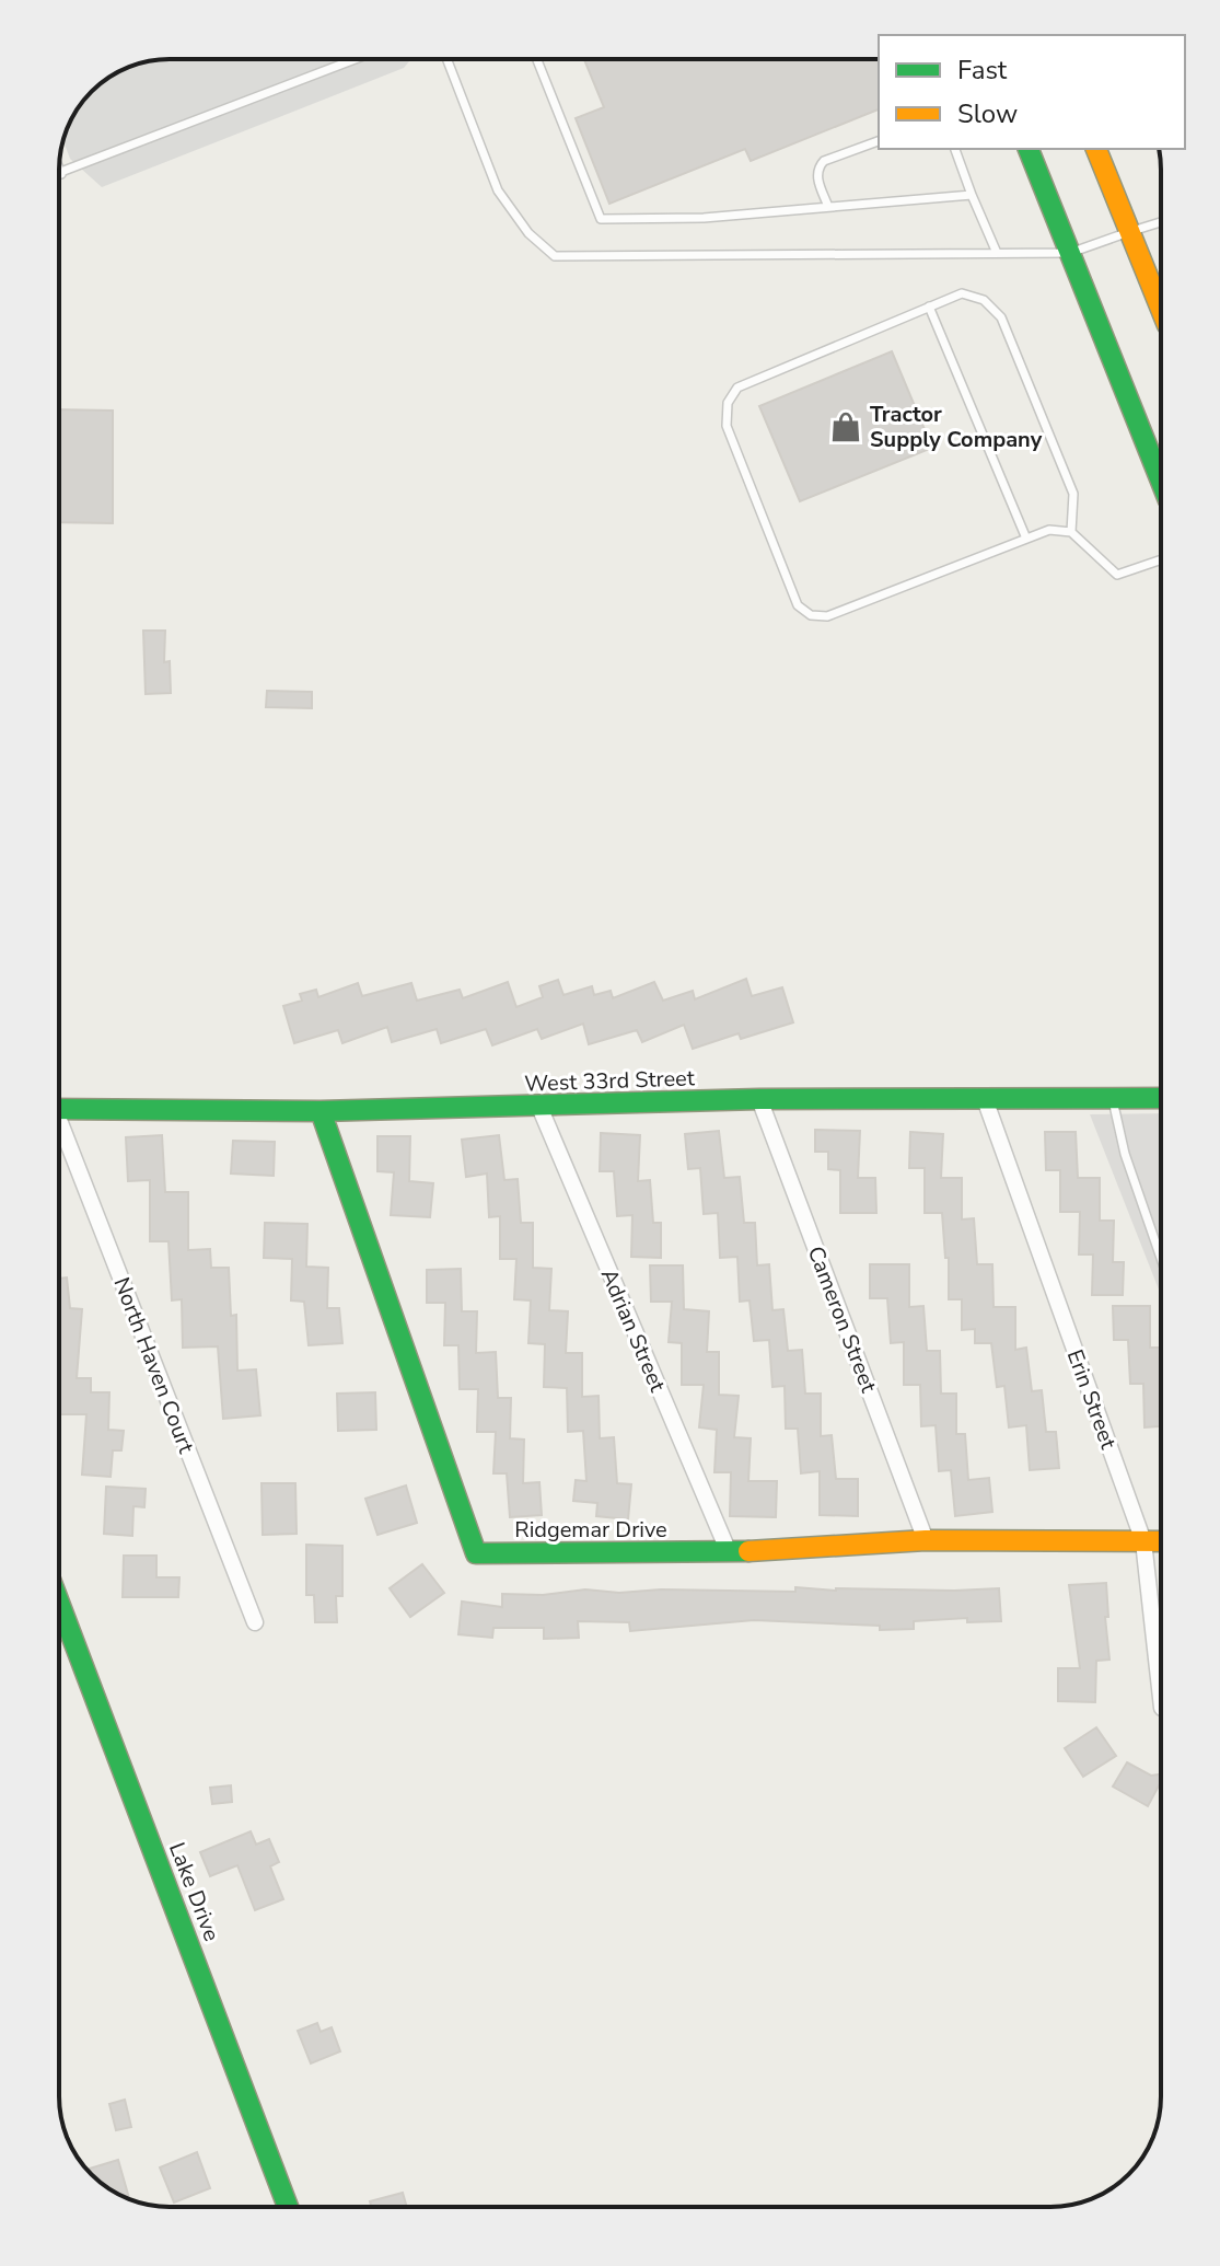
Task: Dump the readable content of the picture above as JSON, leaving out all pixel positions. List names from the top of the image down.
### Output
{
  "streets": {
    "main road": ["West 33rd Street", "Ridgemar Drive", "Lake Drive"],
    "street": [
      "Cameron Street",
      "Adrian Street",
      "North Haven Court",
      "Erin Street"
    ]
  },
  "crossings": [
    ["West 33rd Street", "Cameron Street"],
    ["West 33rd Street", "Adrian Street"],
    ["West 33rd Street", "Erin Street"],
    ["West 33rd Street", "Ridgemar Drive"],
    ["Cameron Street", "Ridgemar Drive"],
    ["Adrian Street", "Ridgemar Drive"],
    ["Erin Street", "Ridgemar Drive"]
  ],
  "places": {
    "shop": ["Tractor Supply Company"]
  },
  "legend": ["Fast", "Slow"]
}
